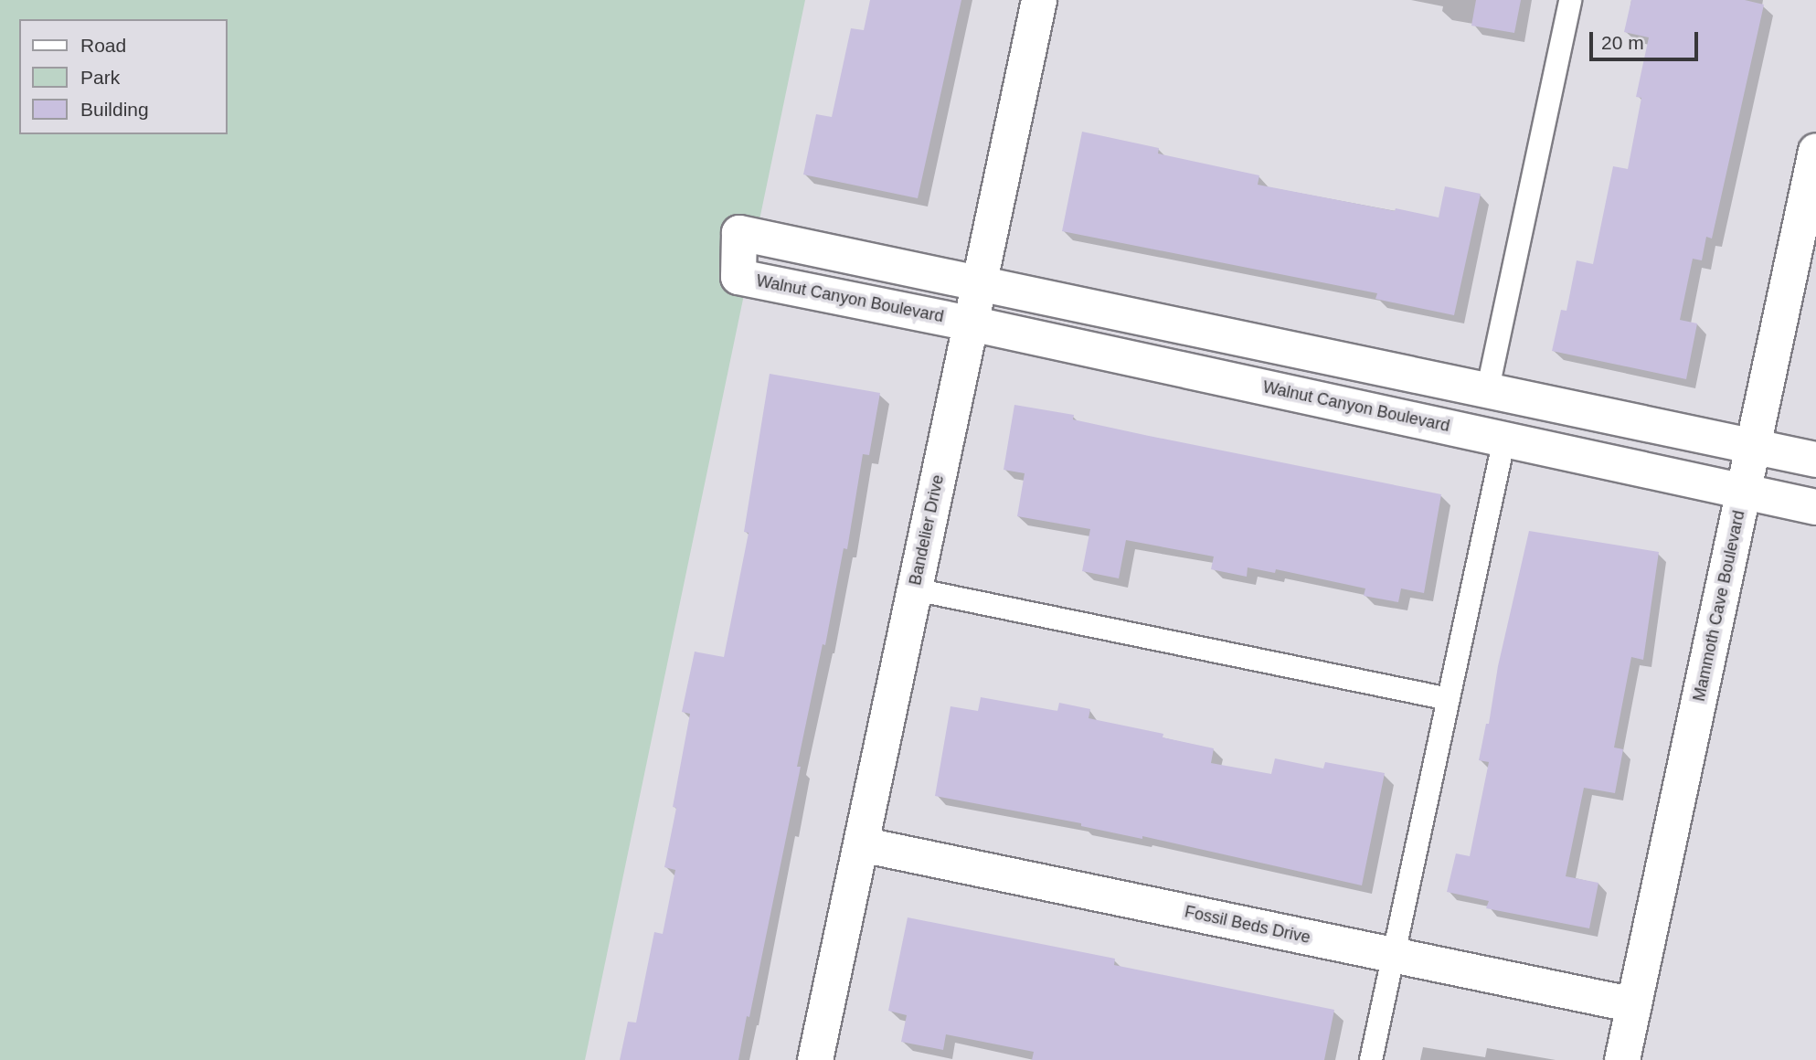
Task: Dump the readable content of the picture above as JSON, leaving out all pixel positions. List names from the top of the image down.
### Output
{
  "streets": {
    "street": [
      "Walnut Canyon Boulevard",
      "Bandelier Drive",
      "Mammoth Cave Boulevard",
      "Fossil Beds Drive"
    ]
  },
  "crossings": [
    ["Walnut Canyon Boulevard", "Bandelier Drive"],
    ["Walnut Canyon Boulevard", "Mammoth Cave Boulevard"],
    ["Bandelier Drive", "Fossil Beds Drive"],
    ["Mammoth Cave Boulevard", "Fossil Beds Drive"]
  ],
  "legend": ["Road", "Park", "Building"],
  "scale_bar": "20 m"
}
